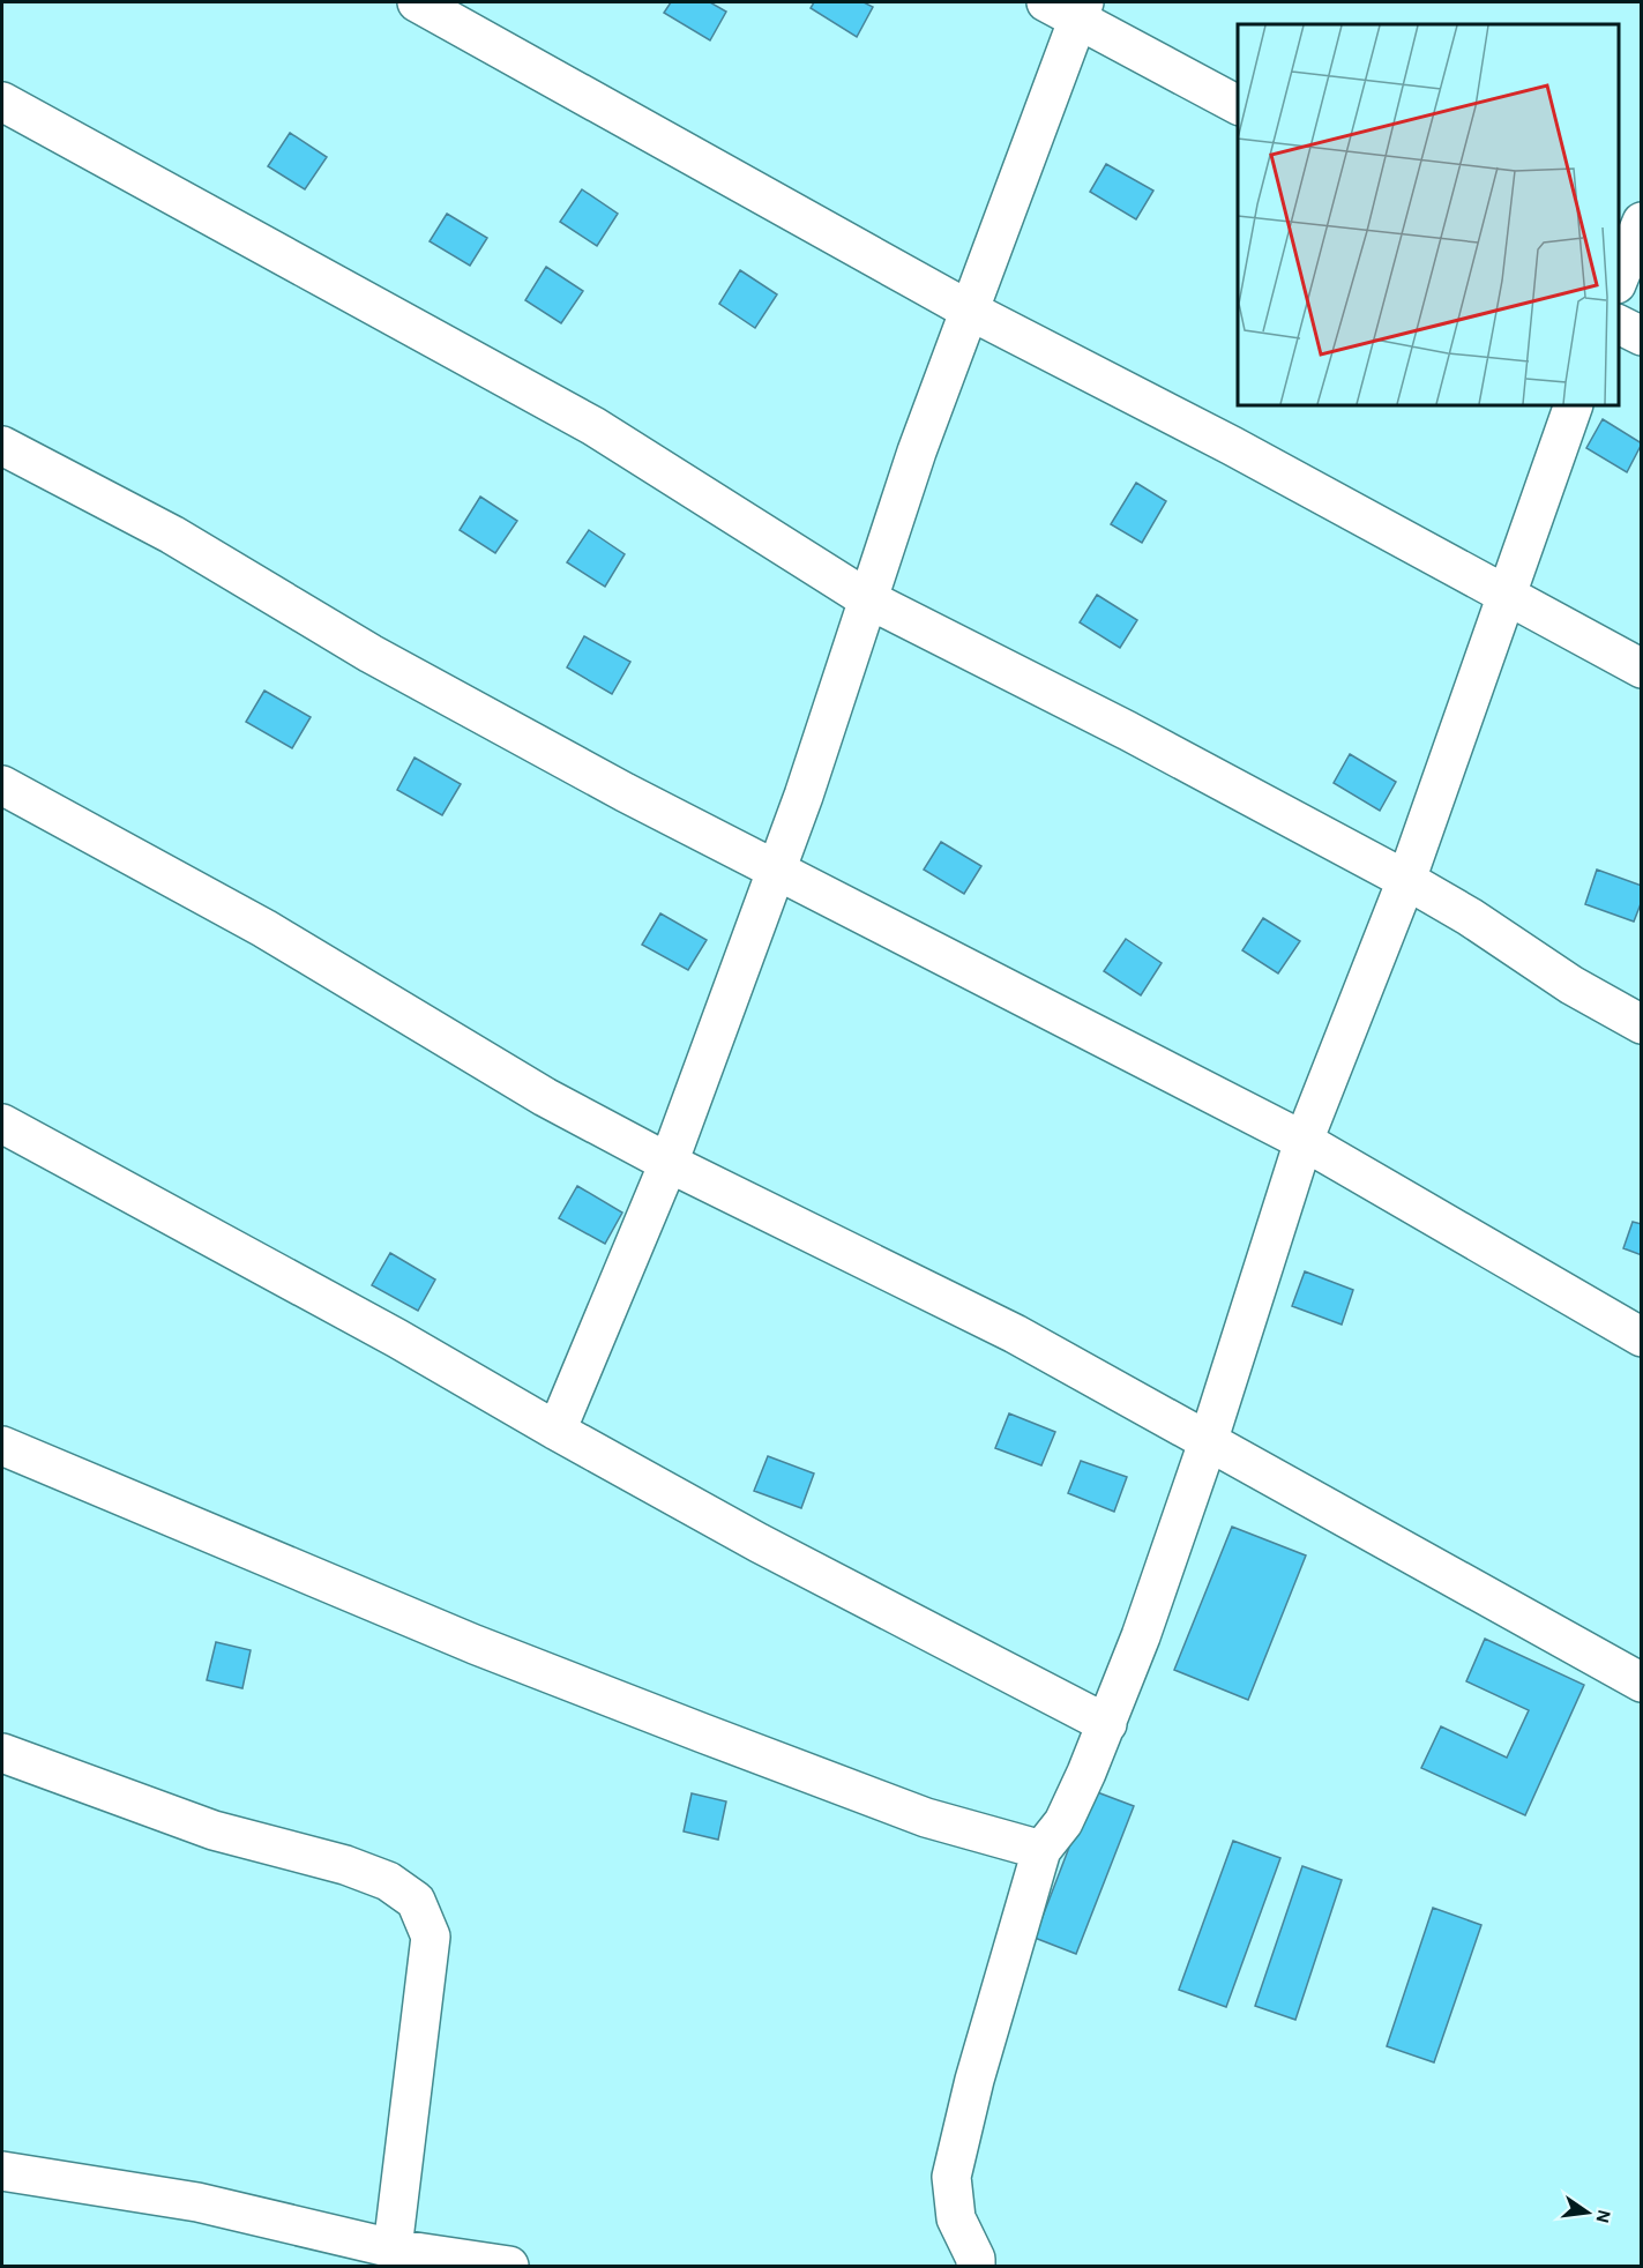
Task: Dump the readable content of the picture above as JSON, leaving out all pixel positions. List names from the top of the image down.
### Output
{
  "north": "right"
}
